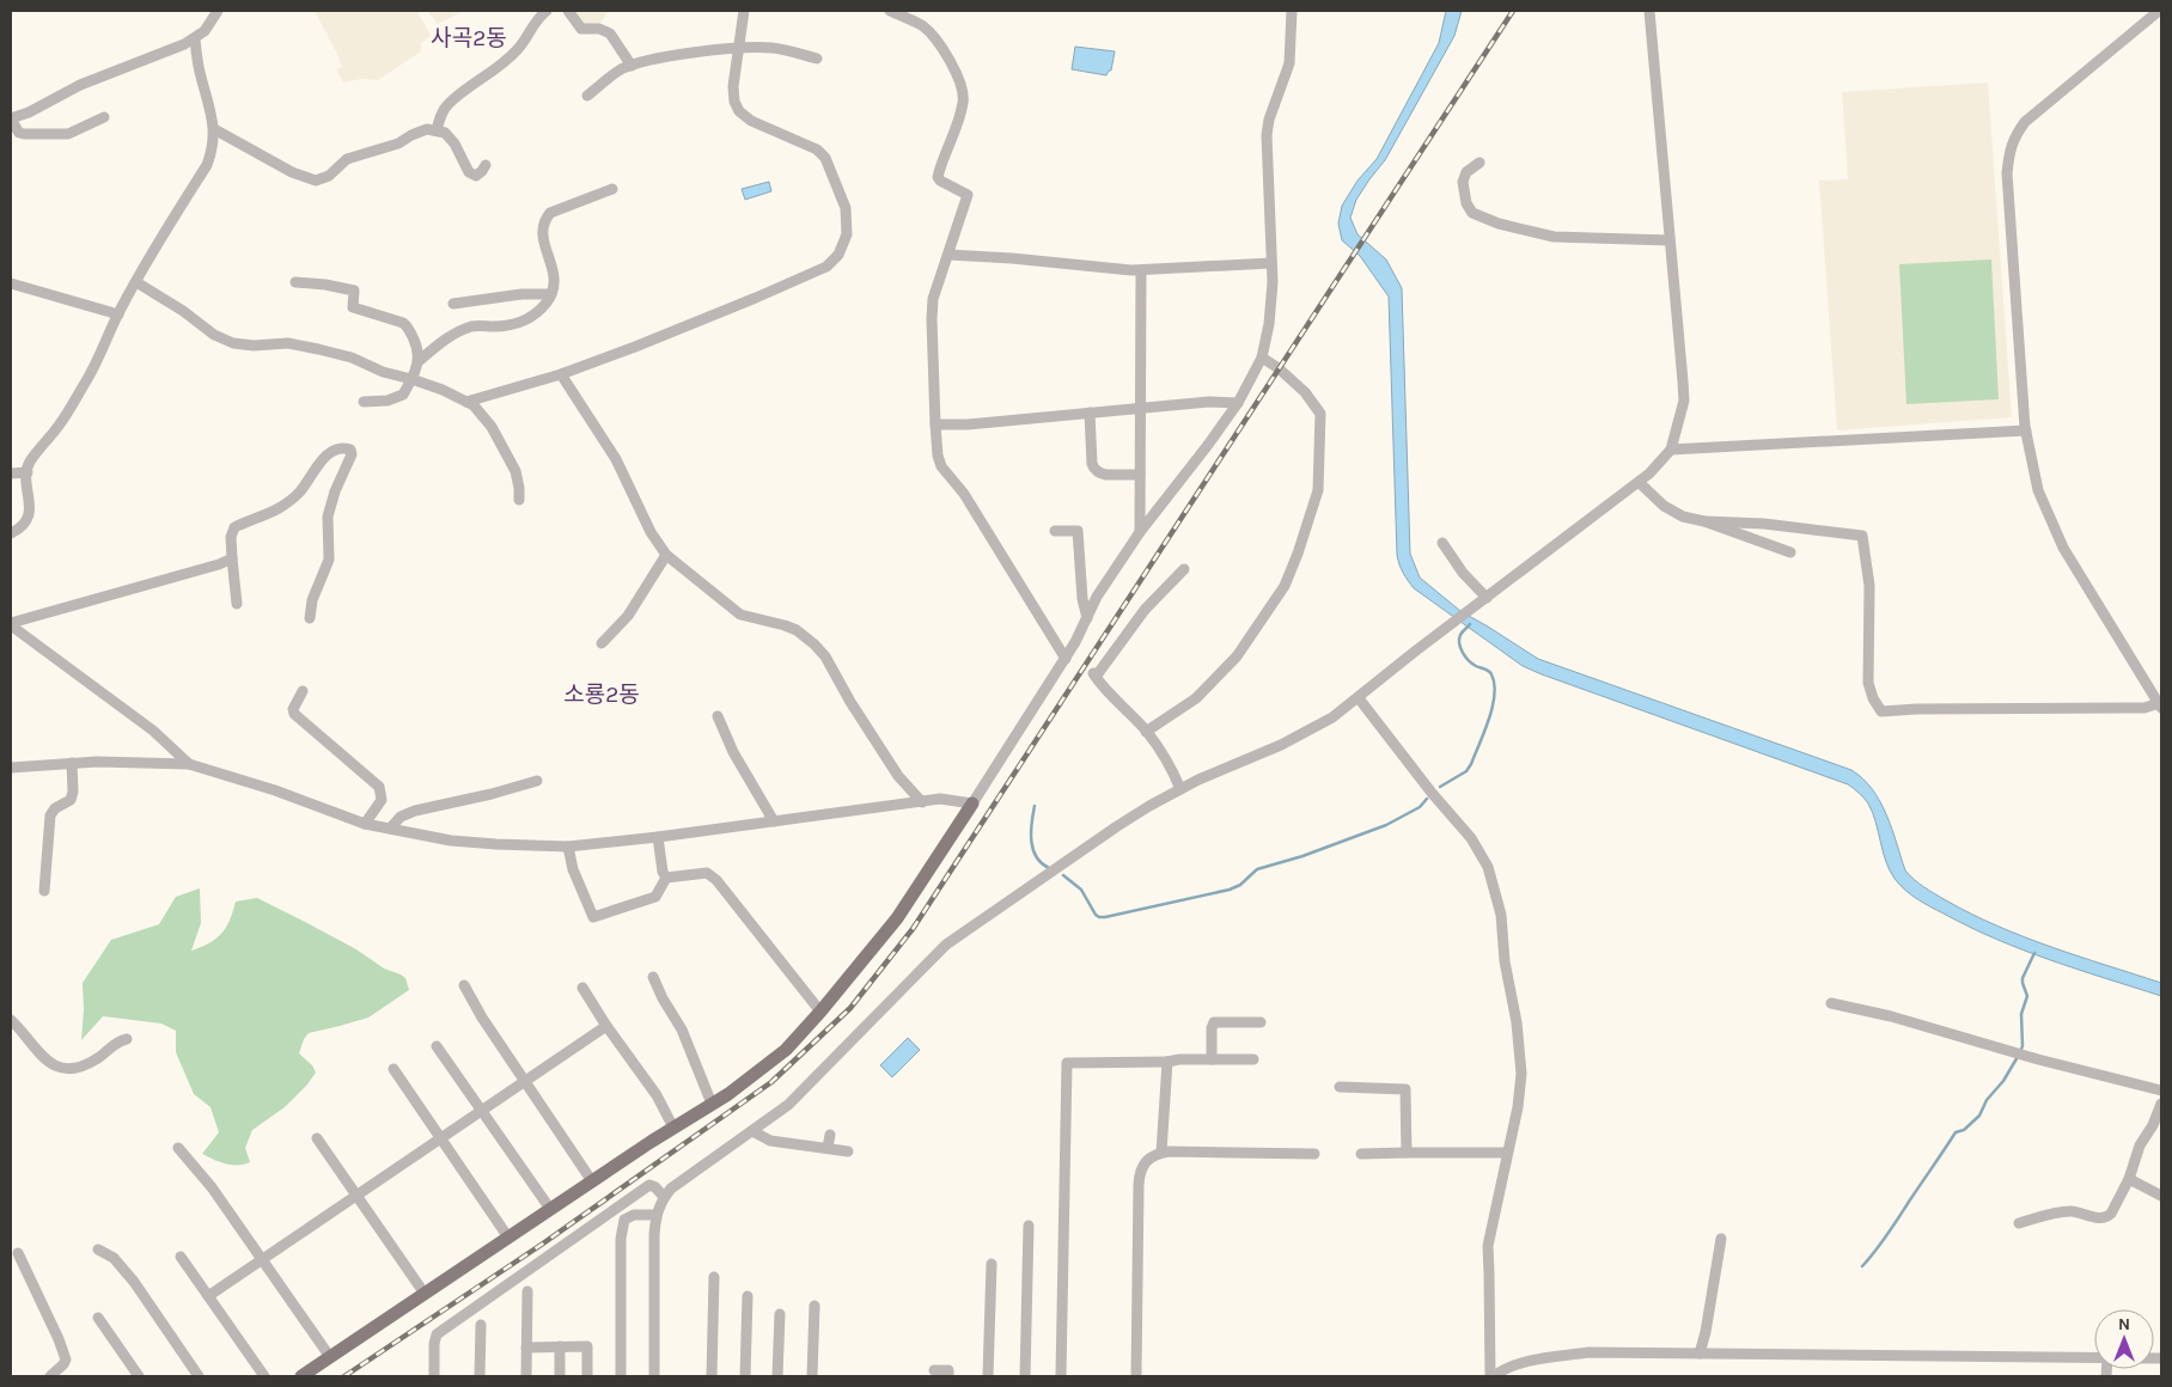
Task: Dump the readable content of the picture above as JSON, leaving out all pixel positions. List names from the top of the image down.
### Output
{
  "districts": ["사곡2동", "소룡2동"],
  "north": "top"
}
